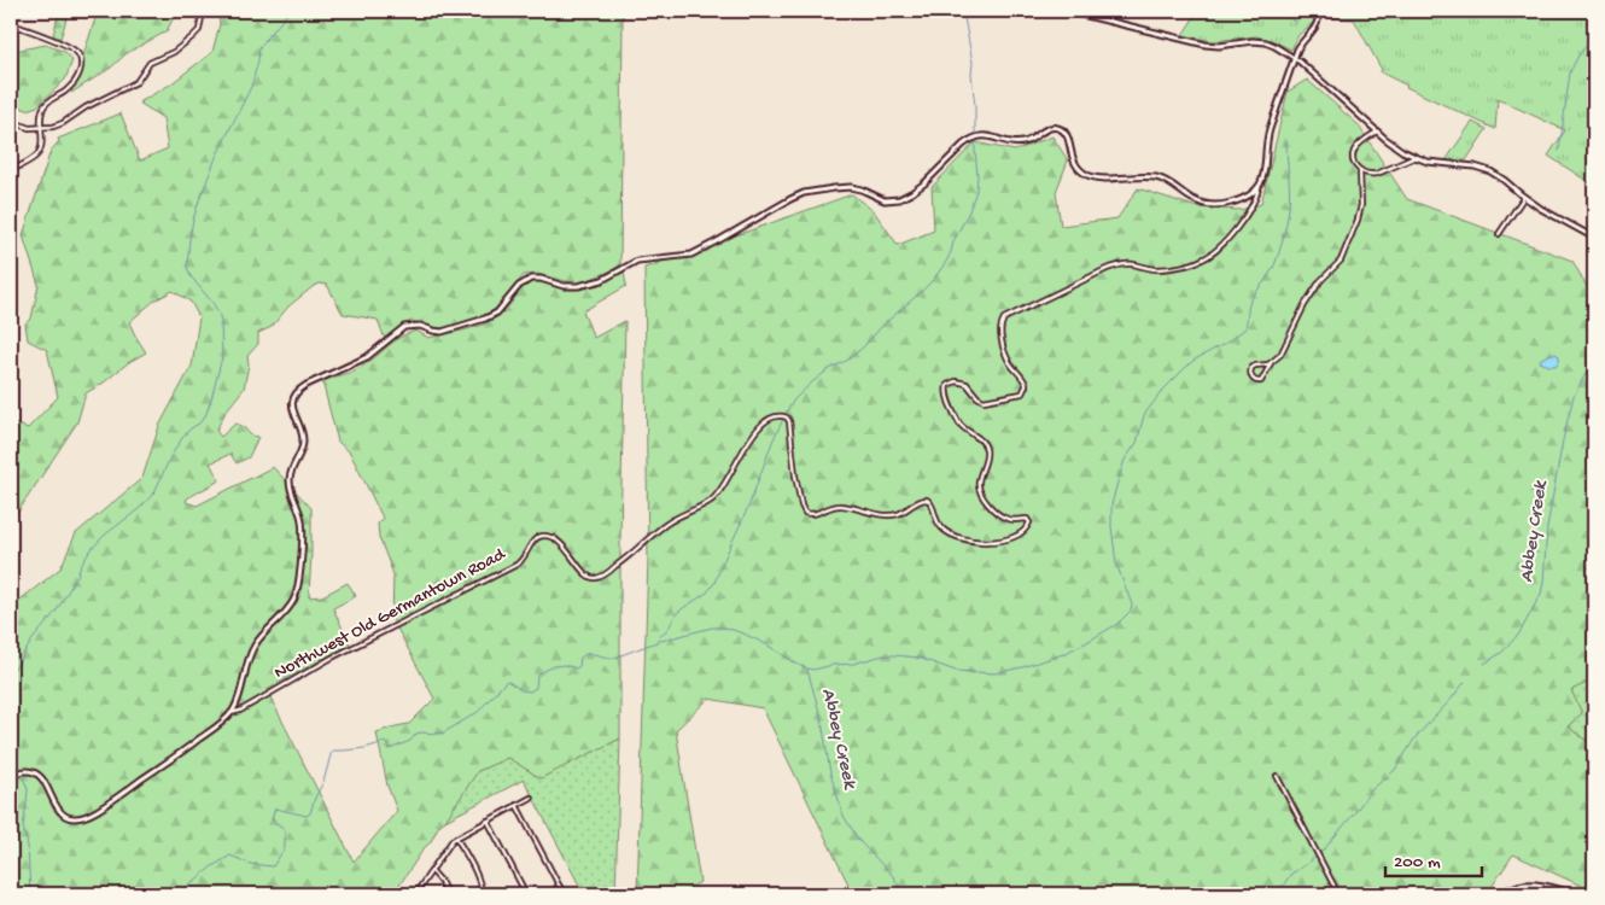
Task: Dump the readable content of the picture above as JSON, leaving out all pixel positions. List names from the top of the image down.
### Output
{
  "streets": {
    "street": ["Northwest Old Germantown Road"]
  },
  "water": ["Abbey Creek"],
  "scale_bar": "200 m"
}
